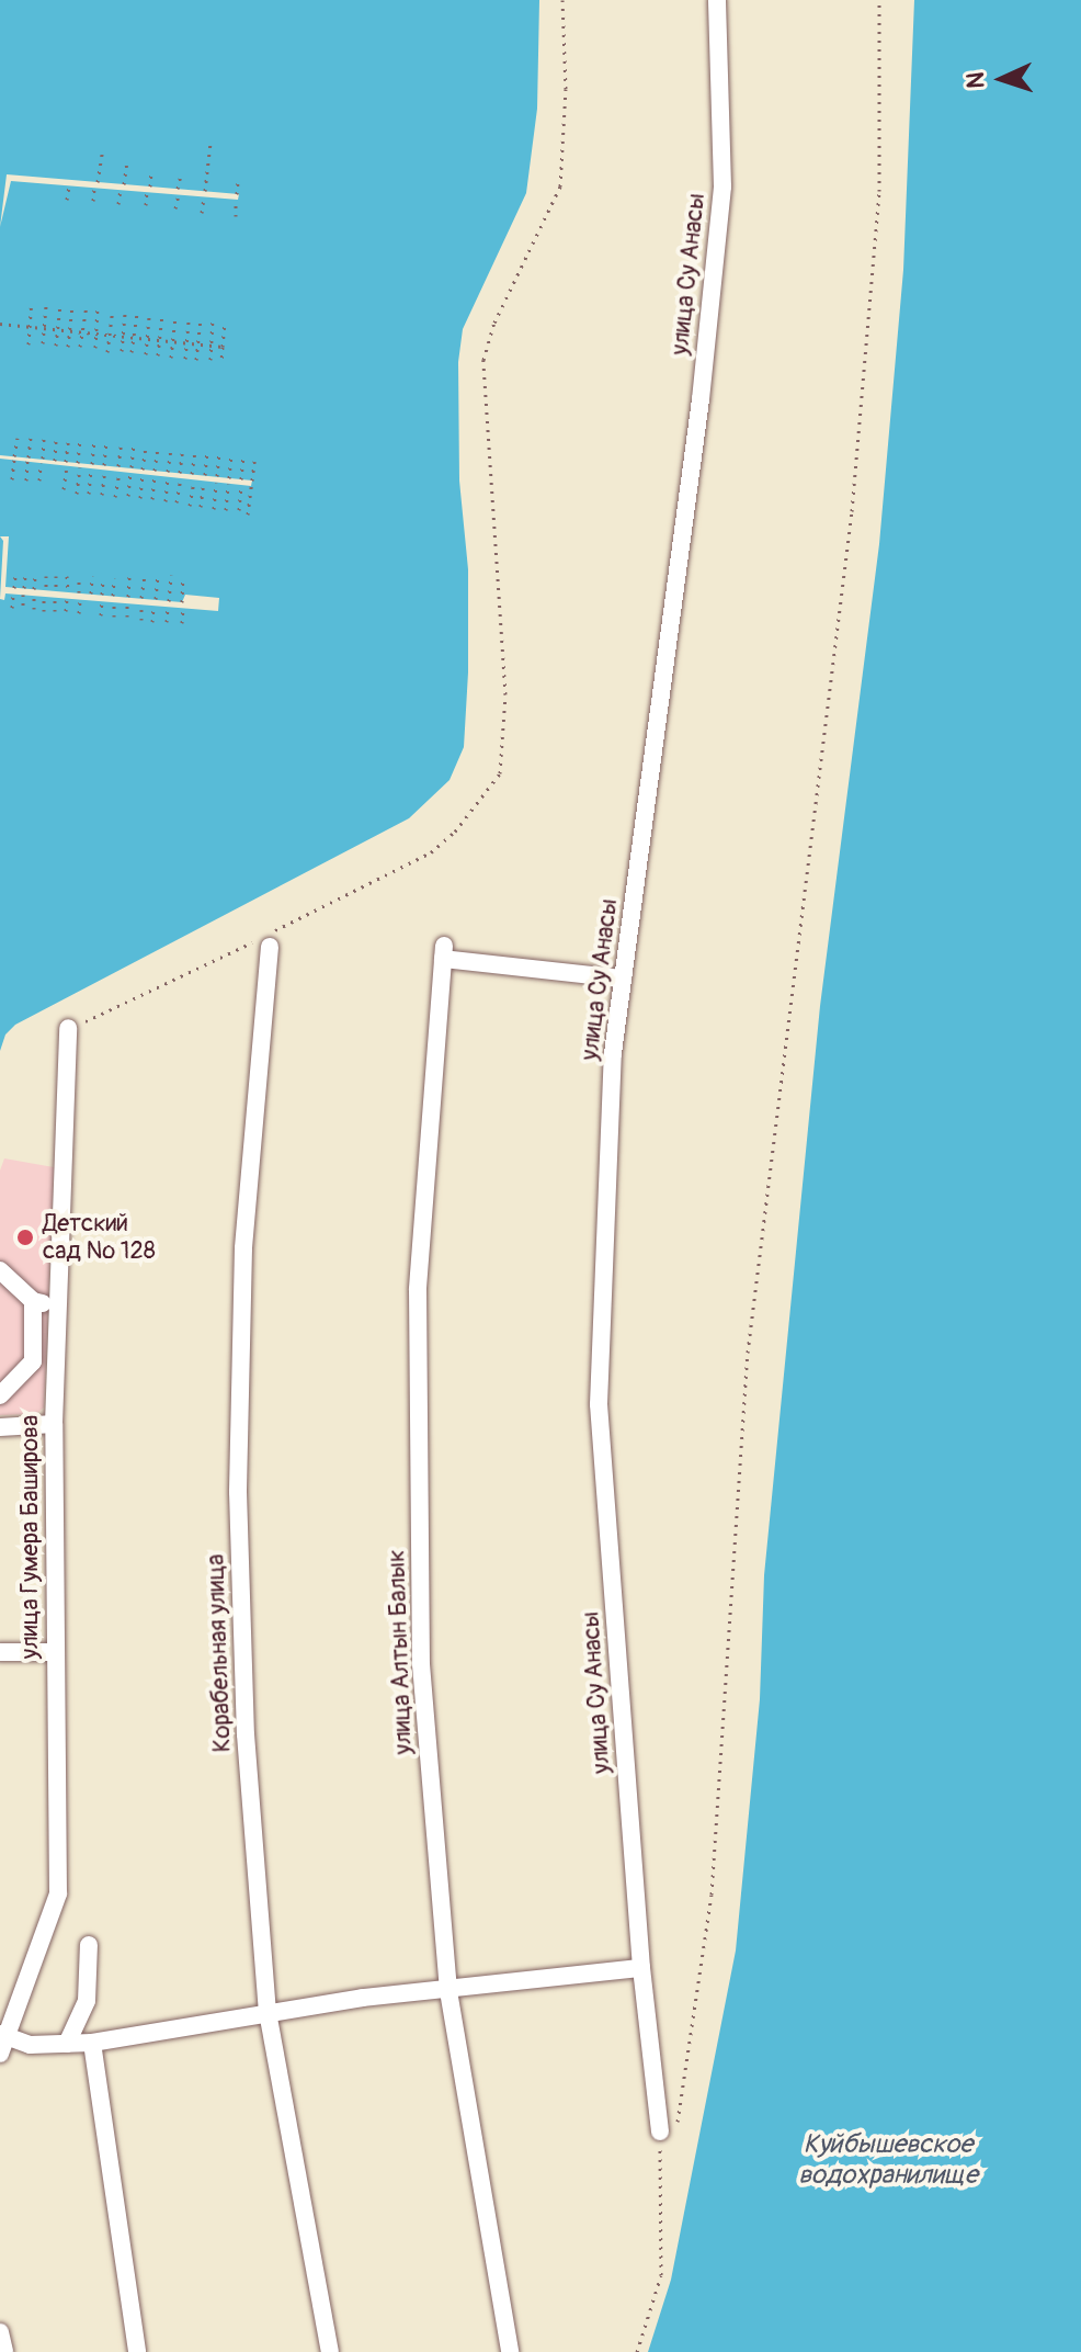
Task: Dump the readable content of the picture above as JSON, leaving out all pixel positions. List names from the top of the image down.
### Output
{
  "streets": {
    "street": [
      "улица Су Анасы",
      "улица Гумера Баширова",
      "улица Алтын Балык",
      "Корабельная улица"
    ]
  },
  "crossings": [
    ["улица Су Анасы", "улица Гумера Баширова"],
    ["улица Су Анасы", "улица Алтын Балык"],
    ["улица Гумера Баширова", "улица Алтын Балык"],
    ["улица Гумера Баширова", "Корабельная улица"]
  ],
  "water": ["Куйбышевское водохранилище"],
  "places": ["Детский сад № 128"],
  "north": "left"
}
